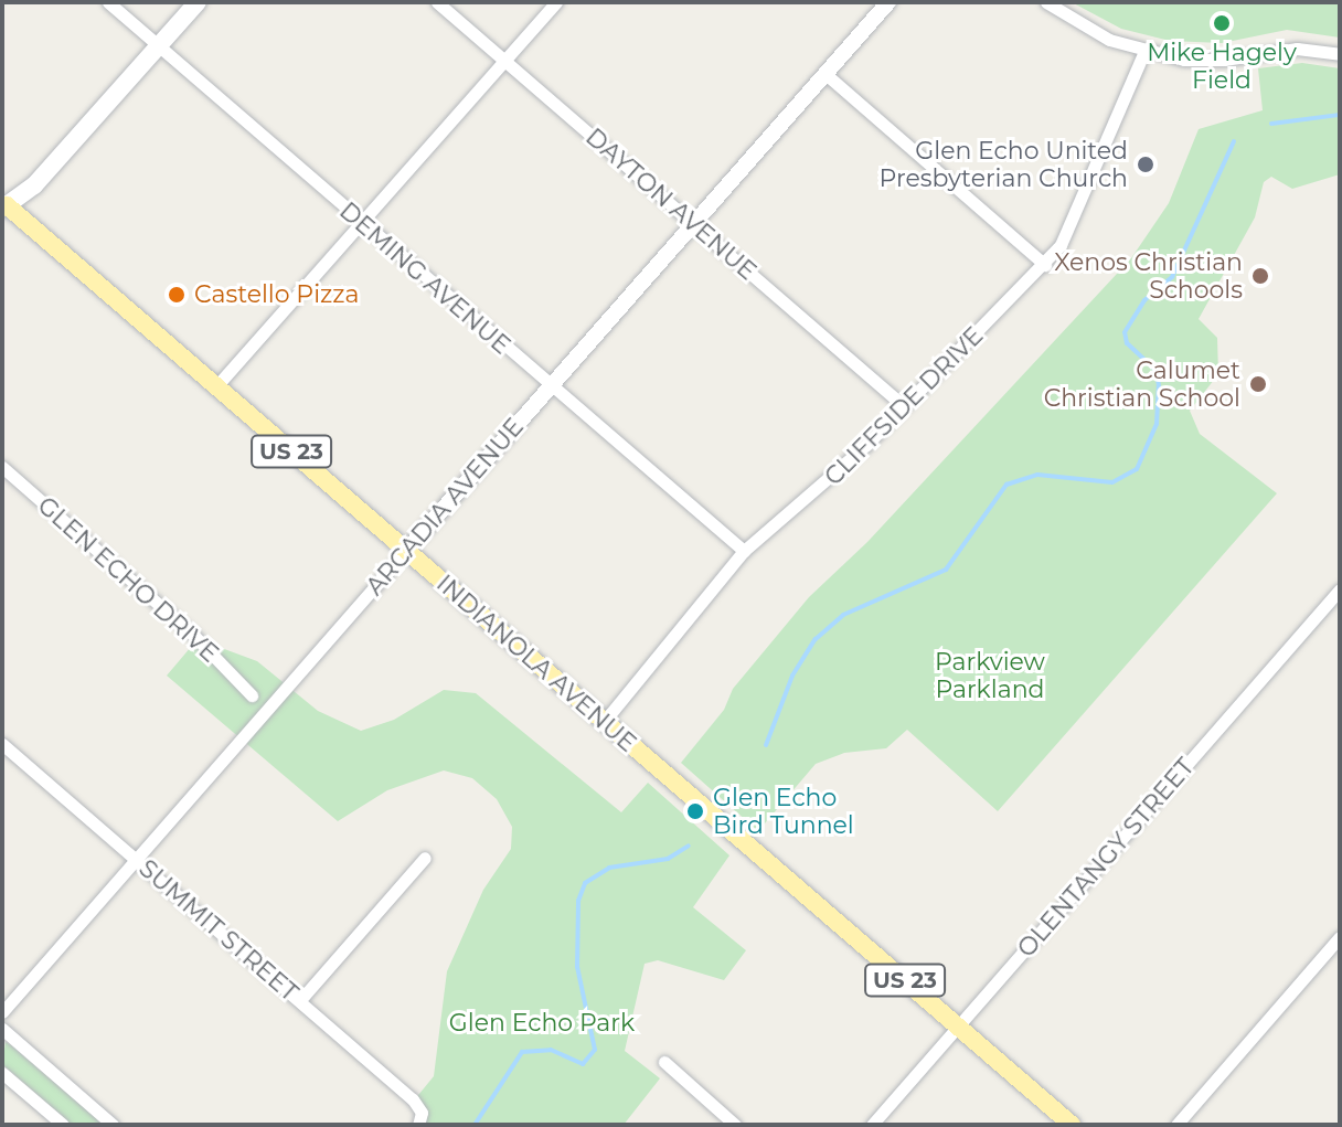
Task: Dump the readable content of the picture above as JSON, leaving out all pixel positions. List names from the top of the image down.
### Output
{
  "streets": {
    "main road": ["US 23", "INDIANOLA AVENUE"],
    "street": [
      "DAYTON AVENUE",
      "DEMING AVENUE",
      "CLIFFSIDE DRIVE",
      "ARCADIA AVENUE",
      "GLEN ECHO DRIVE",
      "OLENTANGY STREET",
      "SUMMIT STREET"
    ]
  },
  "crossings": [
    ["DAYTON AVENUE", "CLIFFSIDE DRIVE"],
    ["DAYTON AVENUE", "ARCADIA AVENUE"],
    ["DEMING AVENUE", "CLIFFSIDE DRIVE"],
    ["DEMING AVENUE", "ARCADIA AVENUE"],
    ["CLIFFSIDE DRIVE", "INDIANOLA AVENUE"],
    ["ARCADIA AVENUE", "INDIANOLA AVENUE"],
    ["ARCADIA AVENUE", "SUMMIT STREET"],
    ["INDIANOLA AVENUE", "OLENTANGY STREET"]
  ],
  "parks": ["Parkview Parkland", "Glen Echo Park"],
  "places": [
    "Mike Hagely Field",
    "Glen Echo United Presbyterian Church",
    "Xenos Christian Schools",
    "Castello Pizza",
    "Calumet Christian School",
    "Glen Echo Bird Tunnel"
  ]
}
